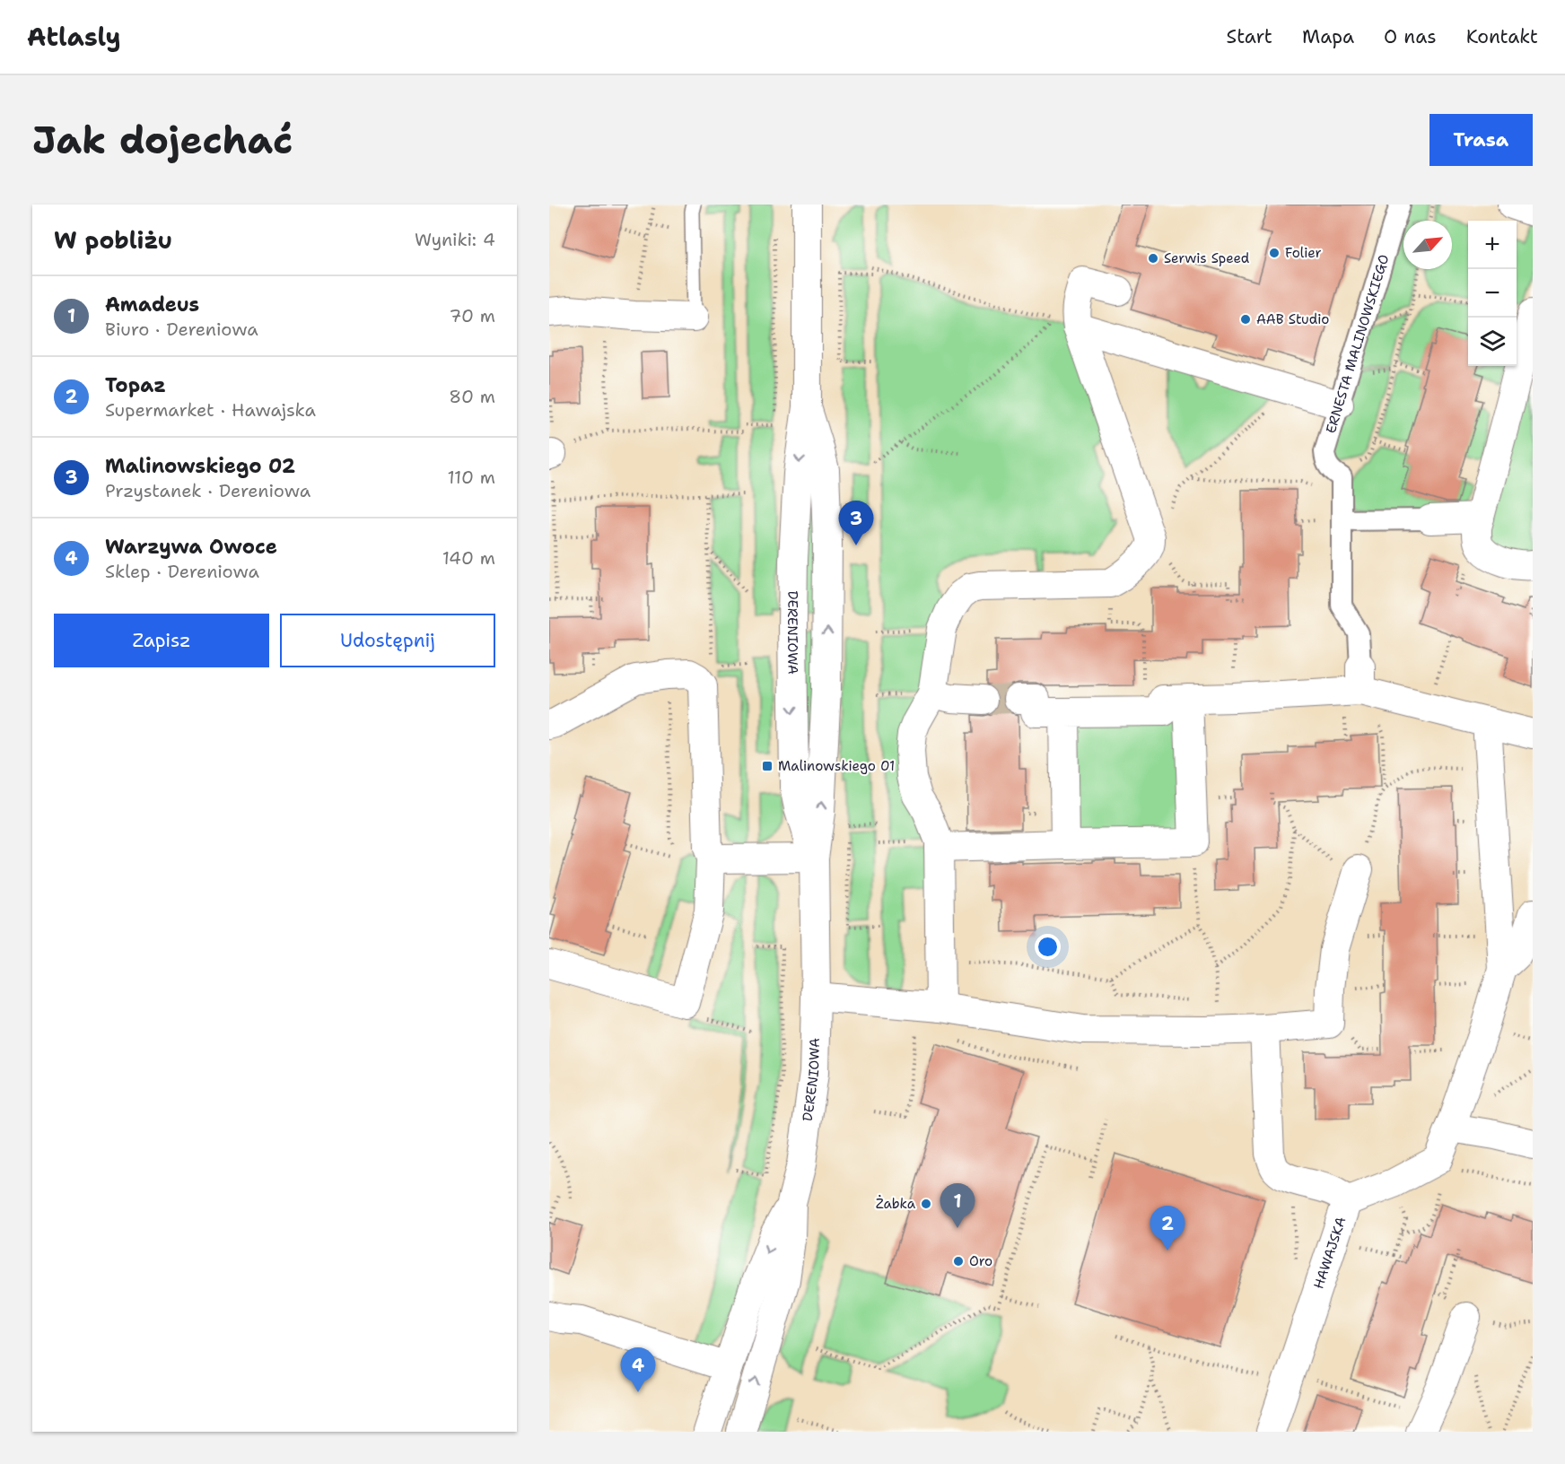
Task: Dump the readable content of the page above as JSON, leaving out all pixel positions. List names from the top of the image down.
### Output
{
  "streets": {
    "street": ["ERNESTA MALINOWSKIEGO", "DERENIOWA", "HAWAJSKA"]
  },
  "places": {
    "other": [
      "Folier",
      "Serwis Speed",
      "AAB Studio",
      "Żabka",
      "Oro"
    ],
    "transit": ["Malinowskiego 01"]
  },
  "north": "top right",
  "page": {
    "header": "Atlasly",
    "nav": [
      "Start",
      "Mapa",
      "O nas",
      "Kontakt"
    ],
    "buttons": [
      "Trasa",
      ["Zapisz", "Udostępnij"]
    ],
    "title": "Jak dojechać",
    "heading": ["W pobliżu", "Wyniki: 4"],
    "map_buttons": ["+", "−"],
    "list": [
      {
        "mark": "1",
        "name": "Amadeus",
        "note": "Biuro · Dereniowa",
        "value": "70 m"
      },
      {
        "mark": "2",
        "name": "Topaz",
        "note": "Supermarket · Hawajska",
        "value": "80 m"
      },
      {
        "mark": "3",
        "name": "Malinowskiego 02",
        "note": "Przystanek · Dereniowa",
        "value": "110 m"
      },
      {
        "mark": "4",
        "name": "Warzywa Owoce",
        "note": "Sklep · Dereniowa",
        "value": "140 m"
      }
    ],
    "pins": [
      "3",
      "1",
      "2",
      "4"
    ]
  }
}
